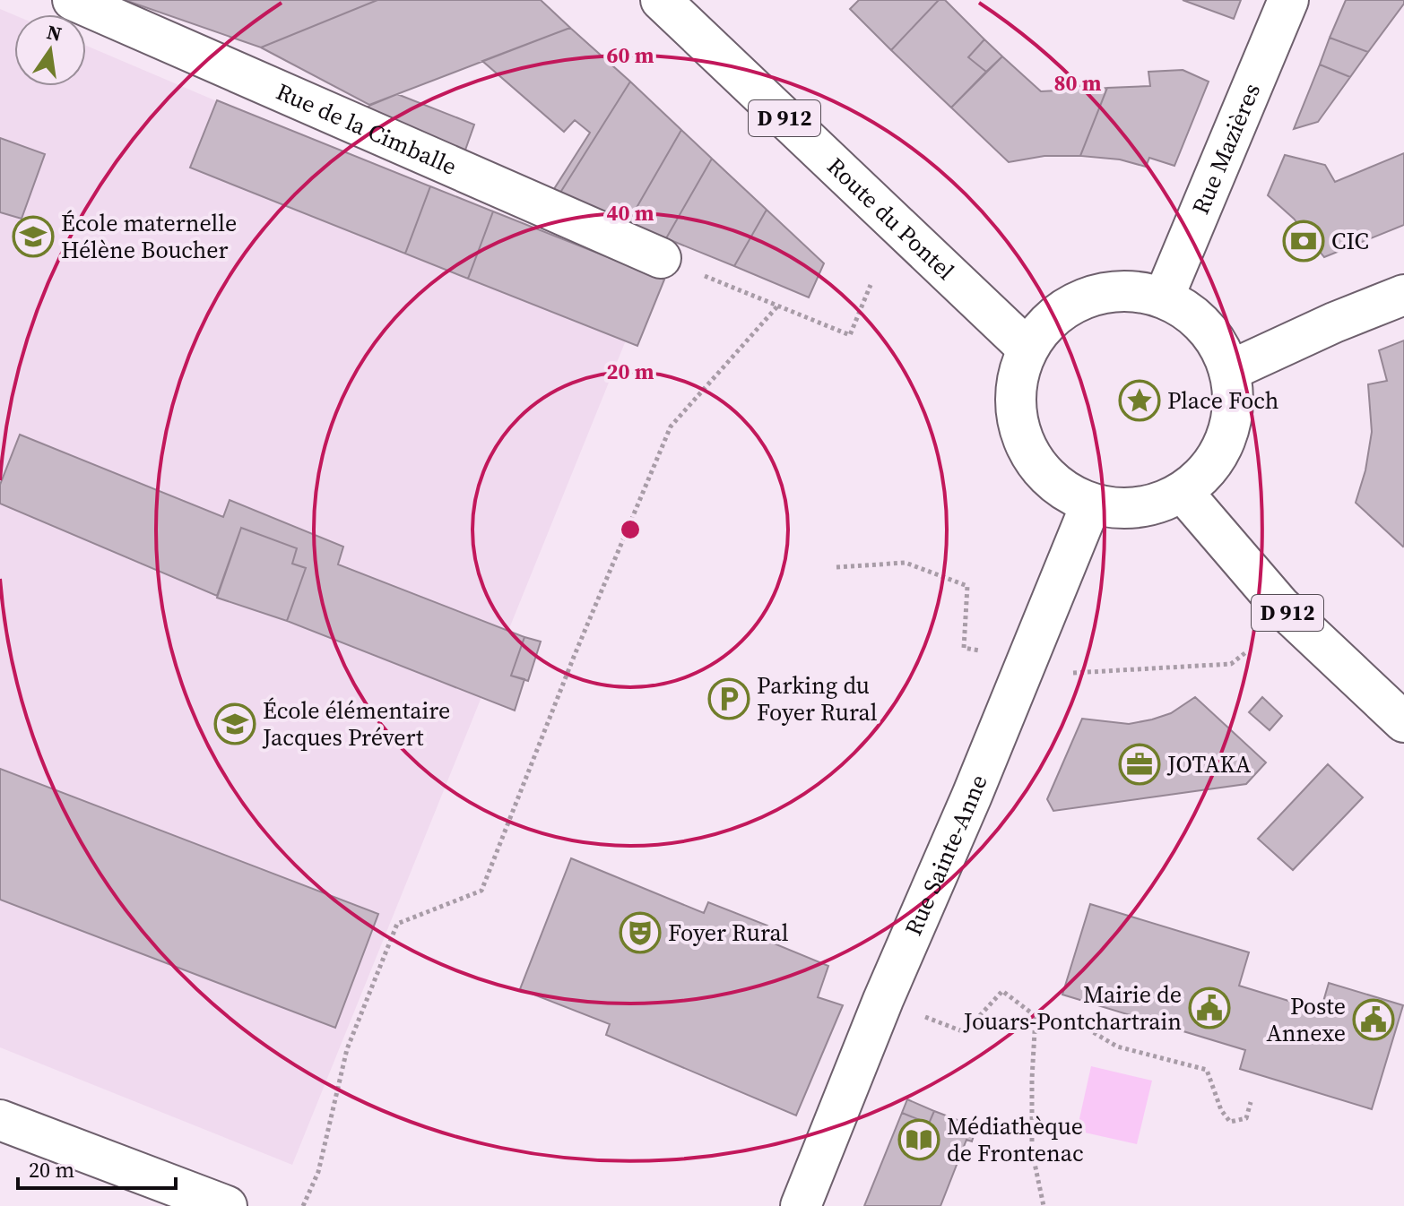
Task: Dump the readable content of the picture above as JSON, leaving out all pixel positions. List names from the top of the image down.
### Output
{
  "streets": {
    "street": [
      "D 912",
      "Rue de la Cimballe",
      "Rue Mazières",
      "Route du Pontel",
      "Rue Sainte-Anne"
    ]
  },
  "crossings": [
    ["D 912", "Rue Mazières"],
    ["D 912", "Route du Pontel"],
    ["D 912", "Rue Sainte-Anne"],
    ["Rue Mazières", "Route du Pontel"],
    ["Rue Mazières", "Rue Sainte-Anne"],
    ["Route du Pontel", "Rue Sainte-Anne"]
  ],
  "places": {
    "school or university": ["École maternelle Hélène Boucher", "École élémentaire Jacques Prévert"],
    "bank": ["CIC"],
    "place": ["Place Foch"],
    "parking": ["Parking du Foyer Rural"],
    "office": ["JOTAKA"],
    "theatre": ["Foyer Rural"],
    "public building": ["Mairie de Jouars-Pontchartrain", "Poste Annexe"],
    "library": ["Médiathèque de Frontenac"]
  },
  "scale_bar": "20 m",
  "north": "top",
  "rings": [
    "60 m",
    "80 m",
    "40 m",
    "20 m"
  ]
}
